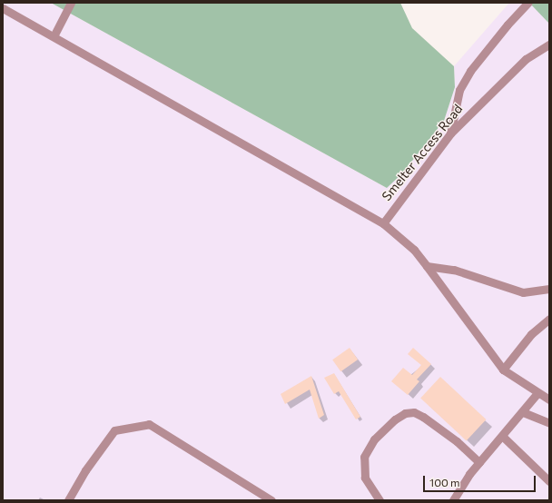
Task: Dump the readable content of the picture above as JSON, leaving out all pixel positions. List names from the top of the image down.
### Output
{
  "streets": {
    "lane": ["Smelter Access Road"]
  },
  "scale_bar": "100 m"
}
